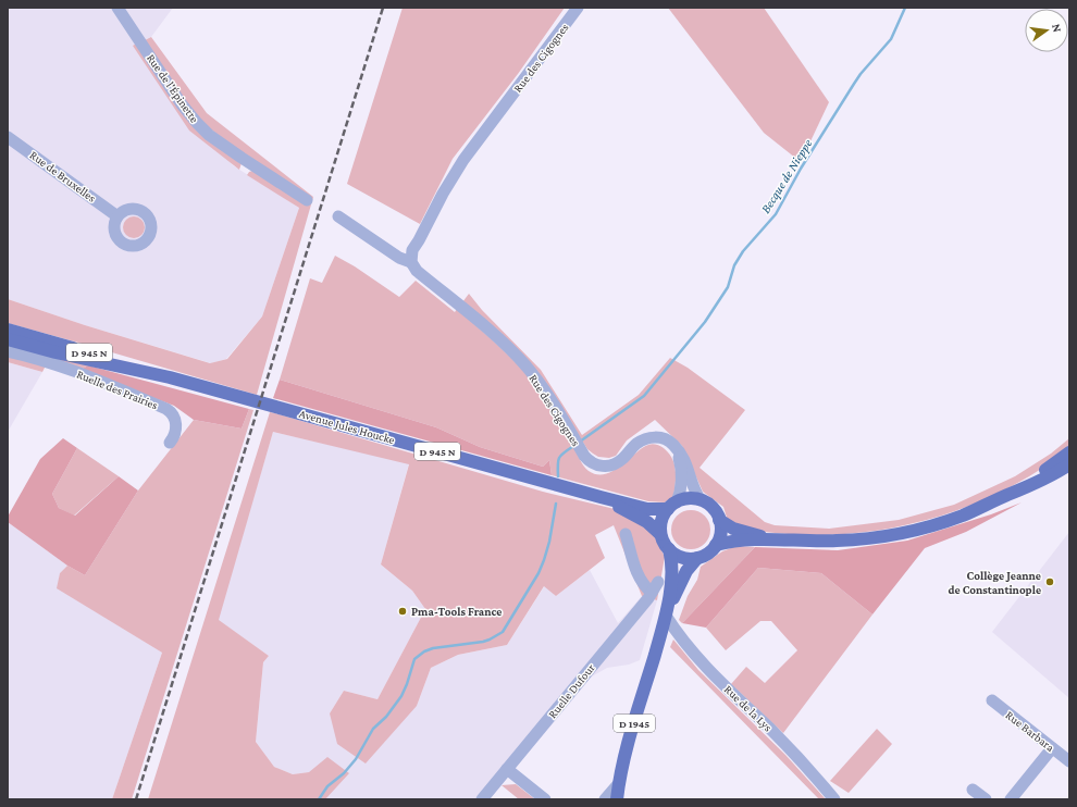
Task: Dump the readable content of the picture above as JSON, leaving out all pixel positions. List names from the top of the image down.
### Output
{
  "streets": {
    "main road": ["D 945 N", "Avenue Jules Houcke", "D 1945"],
    "street": [
      "Rue des Cigognes",
      "Rue de l'Épinette",
      "Rue de Bruxelles",
      "Ruelle des Prairies",
      "Ruelle Dufour",
      "Rue de la Lys",
      "Rue Barbara"
    ]
  },
  "crossings": [
    ["Avenue Jules Houcke", "D 1945"],
    ["Rue de la Lys", "D 1945"]
  ],
  "water": ["Becque de Nieppe"],
  "places": ["Collège Jeanne de Constantinople", "Pma-Tools France"],
  "north": "right"
}
